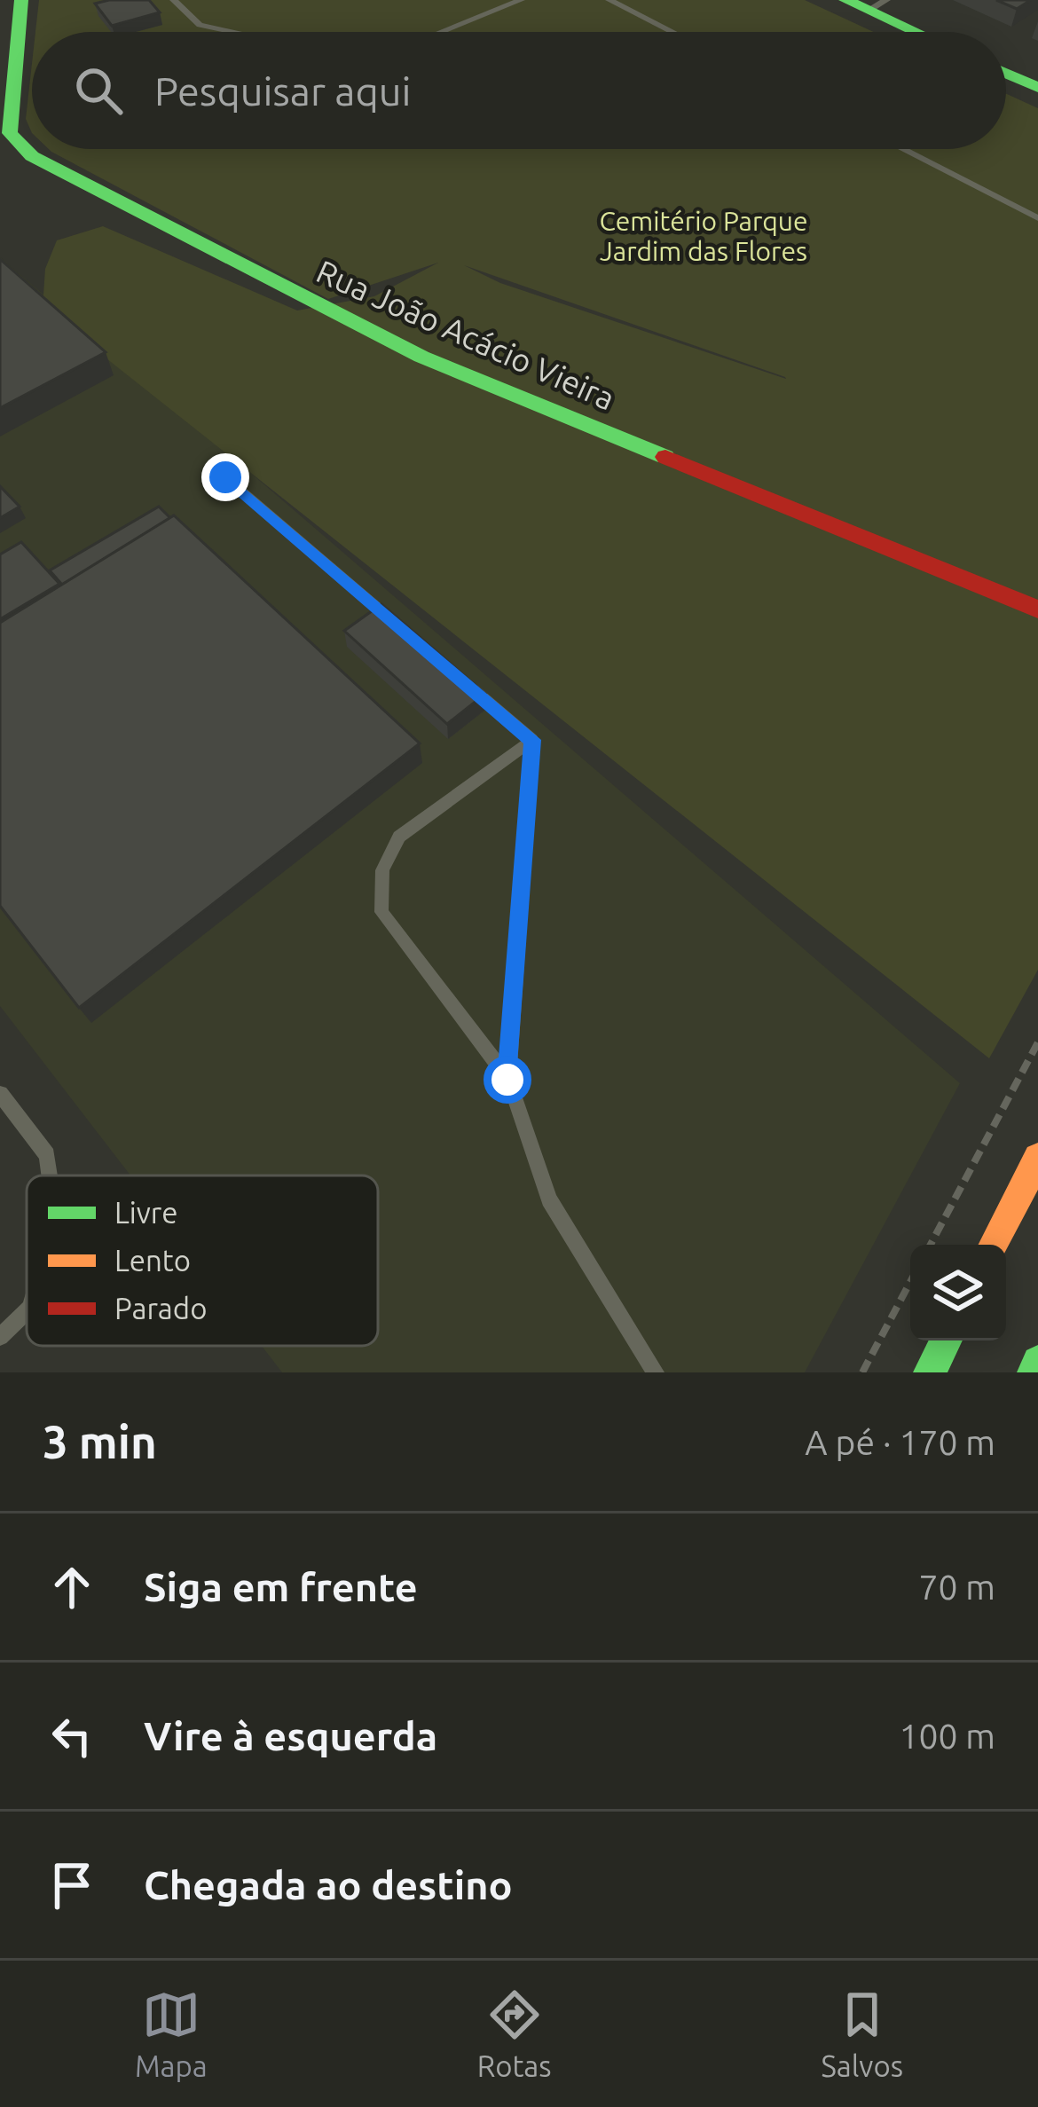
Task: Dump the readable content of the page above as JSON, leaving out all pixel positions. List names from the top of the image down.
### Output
{
  "streets": {
    "street": ["Rua João Acácio Vieira"]
  },
  "parks": ["Cemitério Parque Jardim das Flores"],
  "legend": ["Livre", "Lento", "Parado"],
  "page": {
    "search": "Pesquisar aqui",
    "heading": ["3 min", "A pé · 170 m"],
    "list": [
      ["Siga em frente", "70 m"],
      ["Vire à esquerda", "100 m"],
      "Chegada ao destino"
    ],
    "nav": ["Mapa", "Rotas", "Salvos"]
  }
}
